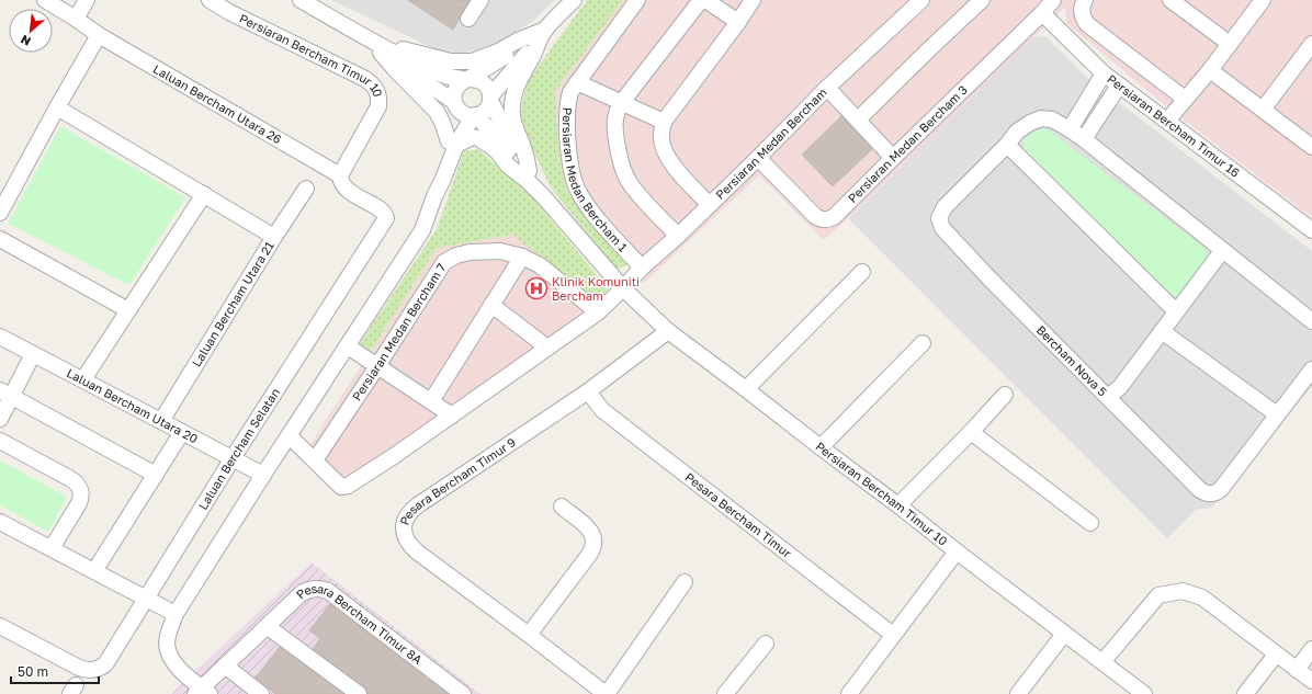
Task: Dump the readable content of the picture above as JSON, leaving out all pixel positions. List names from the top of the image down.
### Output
{
  "streets": {
    "street": [
      "Persiaran Bercham Timur 10",
      "Laluan Bercham Utara 26",
      "Persiaran Bercham Timur 16",
      "Persiaran Medan Bercham",
      "Persiaran Medan Bercham 3",
      "Persiaran Medan Bercham 1",
      "Laluan Bercham Utara 21",
      "Persiaran Medan Bercham 7",
      "Bercham Nova 5",
      "Laluan Bercham Utara 20",
      "Laluan Bercham Selatan",
      "Pesara Bercham Timur 9",
      "Pesara Bercham Timur",
      "Pesara Bercham Timur 8A"
    ]
  },
  "crossings": [
    ["Persiaran Bercham Timur 10", "Laluan Bercham Utara 26"],
    ["Persiaran Bercham Timur 10", "Persiaran Medan Bercham"],
    ["Persiaran Bercham Timur 10", "Pesara Bercham Timur 9"],
    ["Laluan Bercham Utara 26", "Laluan Bercham Selatan"],
    ["Persiaran Bercham Timur 16", "Persiaran Medan Bercham 3"],
    ["Persiaran Medan Bercham", "Persiaran Medan Bercham 3"],
    ["Persiaran Medan Bercham", "Persiaran Medan Bercham 1"],
    ["Persiaran Medan Bercham", "Persiaran Medan Bercham 7"],
    ["Laluan Bercham Utara 21", "Laluan Bercham Utara 20"],
    ["Laluan Bercham Utara 20", "Laluan Bercham Selatan"],
    ["Pesara Bercham Timur 9", "Pesara Bercham Timur"]
  ],
  "places": {
    "hospital": ["Klinik Komuniti Bercham"]
  },
  "scale_bar": "50 m",
  "north": "bottom left"
}
